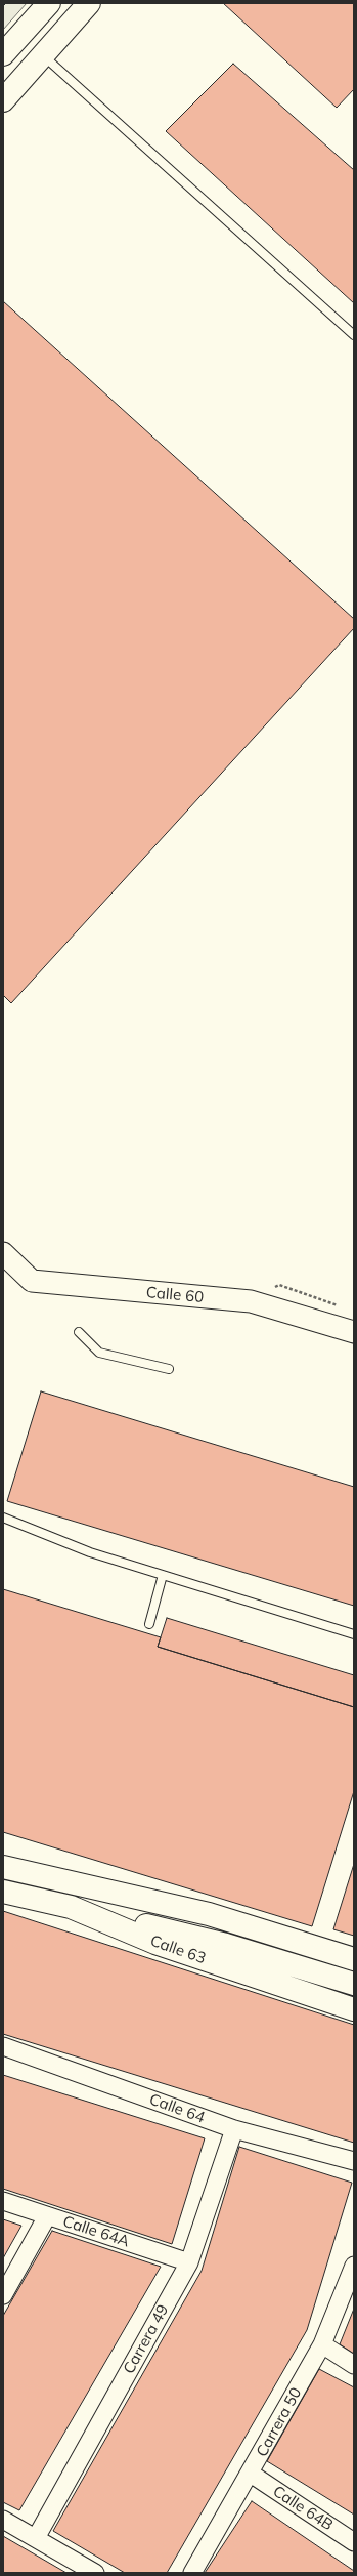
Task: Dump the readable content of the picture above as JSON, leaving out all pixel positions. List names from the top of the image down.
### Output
{
  "streets": {
    "main road": ["Calle 63"],
    "street": [
      "Calle 60",
      "Calle 64",
      "Calle 64A",
      "Carrera 49",
      "Carrera 50",
      "Calle 64B"
    ]
  },
  "crossings": [
    ["Calle 64", "Carrera 49"],
    ["Calle 64A", "Carrera 49"],
    ["Carrera 50", "Calle 64B"]
  ]
}
